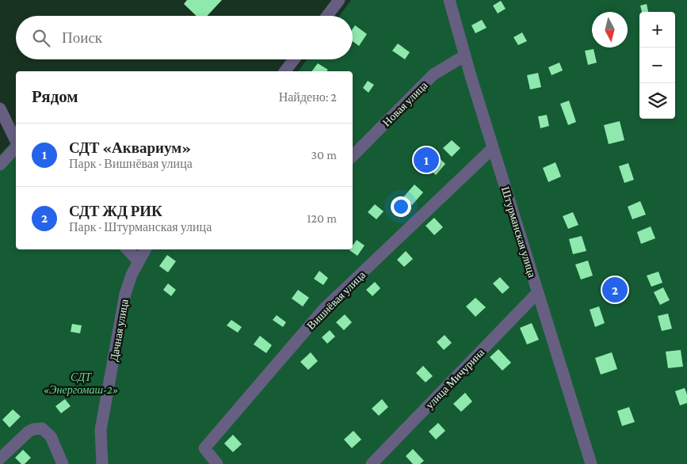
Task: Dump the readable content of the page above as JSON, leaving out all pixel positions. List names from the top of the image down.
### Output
{
  "streets": {
    "street": [
      "Новая улица",
      "Штурманская улица",
      "Вишнёвая улица",
      "Дачная улица",
      "улица Мичурина"
    ]
  },
  "crossings": [
    ["Новая улица", "Штурманская улица"],
    ["Штурманская улица", "Вишнёвая улица"],
    ["Штурманская улица", "улица Мичурина"]
  ],
  "parks": ["СДТ «Энергомаш-2»"],
  "north": "bottom",
  "page": {
    "map_buttons": ["+", "−"],
    "search": "Поиск",
    "heading": ["Рядом", "Найдено: 2"],
    "list": [
      {
        "mark": "1",
        "name": "СДТ «Аквариум»",
        "note": "Парк · Вишнёвая улица",
        "value": "30 m"
      },
      {
        "mark": "2",
        "name": "СДТ ЖД РИК",
        "note": "Парк · Штурманская улица",
        "value": "120 m"
      }
    ],
    "pins": ["1", "2"]
  }
}
